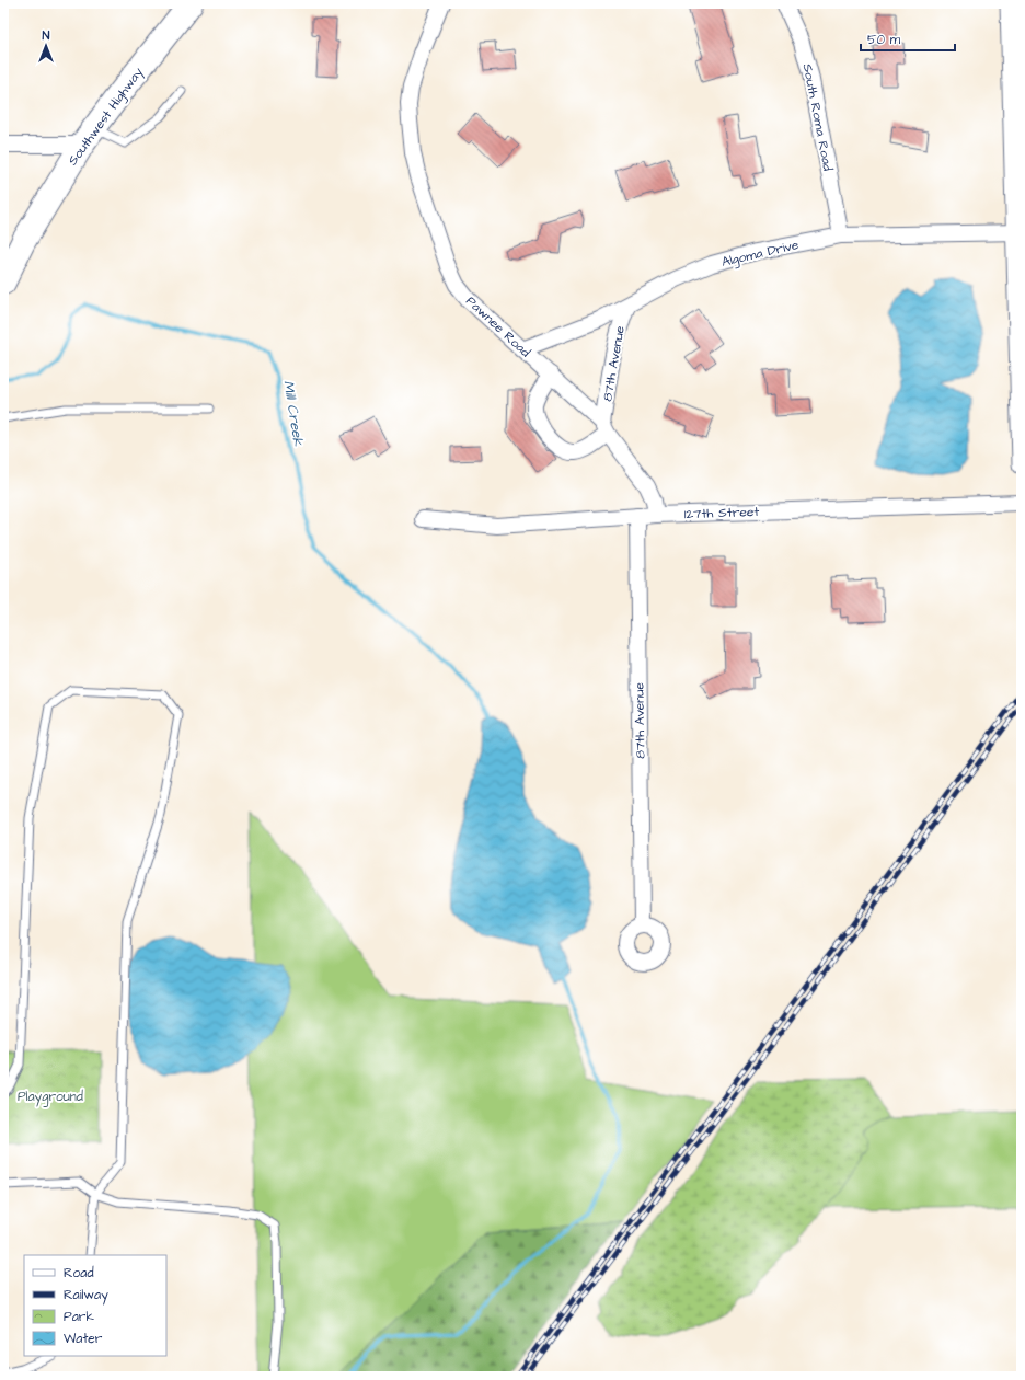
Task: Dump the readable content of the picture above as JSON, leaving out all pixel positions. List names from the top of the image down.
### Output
{
  "streets": {
    "main road": ["Southwest Highway"],
    "street": [
      "South Roma Road",
      "Algoma Drive",
      "Pawnee Road",
      "87th Avenue",
      "127th Street"
    ]
  },
  "crossings": [
    ["South Roma Road", "Algoma Drive"],
    ["Algoma Drive", "Pawnee Road"],
    ["Algoma Drive", "87th Avenue"],
    ["Pawnee Road", "87th Avenue"],
    ["Pawnee Road", "127th Street"],
    ["87th Avenue", "127th Street"]
  ],
  "water": ["Mill Creek"],
  "parks": ["Playground"],
  "legend": [
    "Road",
    "Railway",
    "Park",
    "Water"
  ],
  "scale_bar": "50 m",
  "north": "top"
}
